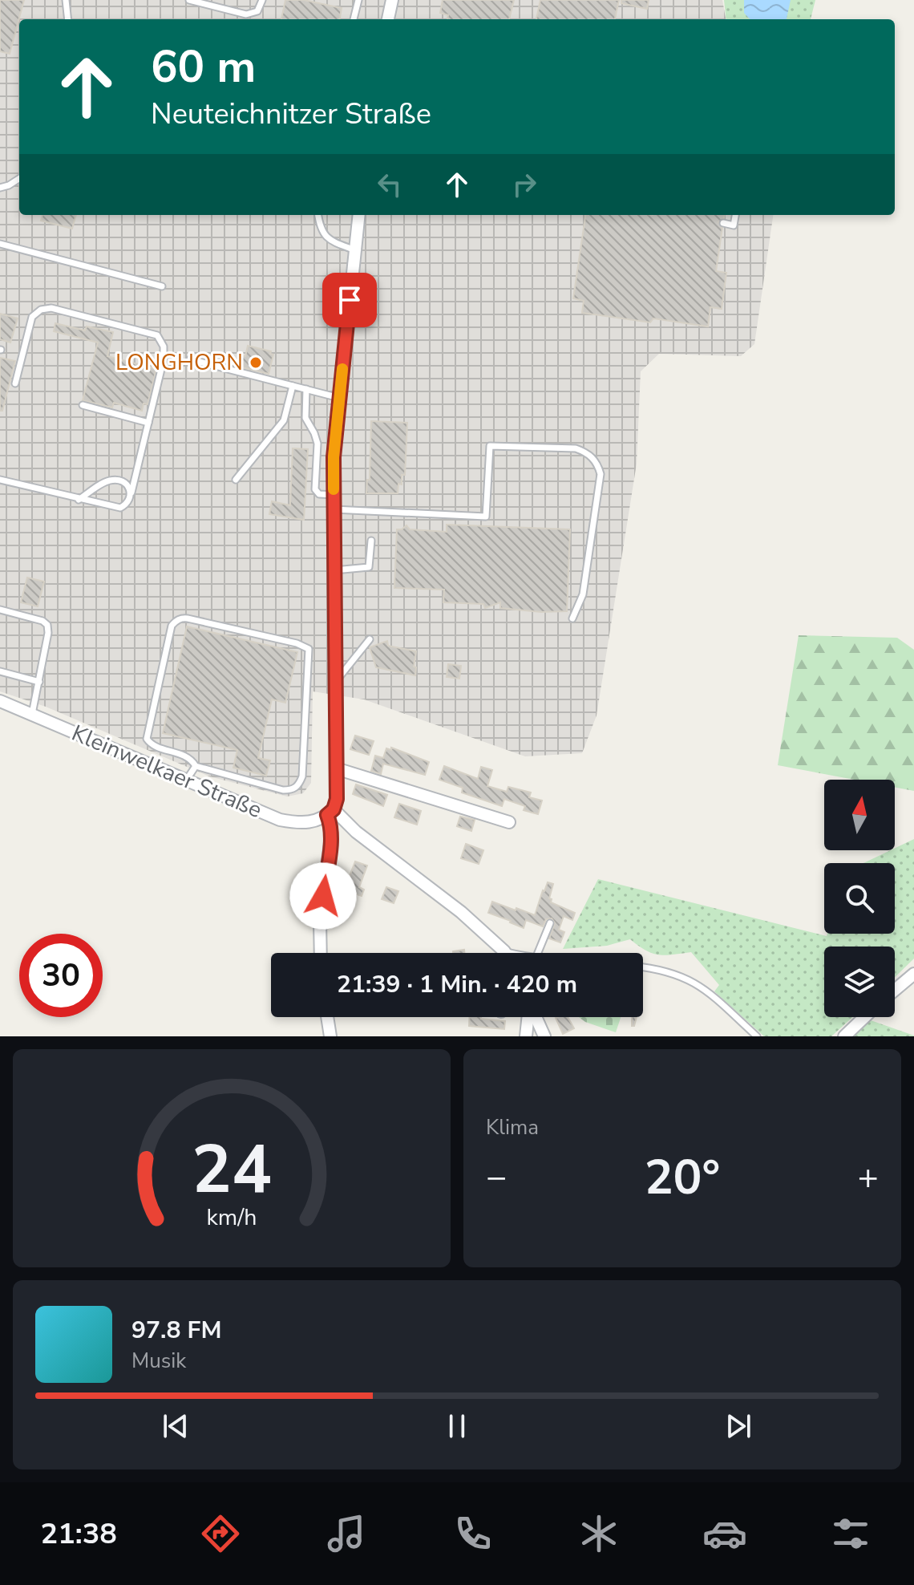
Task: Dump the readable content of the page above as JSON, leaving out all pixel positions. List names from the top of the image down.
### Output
{
  "streets": {
    "street": ["Kleinwelkaer Straße"]
  },
  "places": ["LONGHORN"],
  "north": "top",
  "page": {
    "turn": ["60 m", "Neuteichnitzer Straße"],
    "limit": "30",
    "trip": "21:39 · 1 Min. · 420 m",
    "tile": "Klima",
    "heat": ["−", "20°", "+"],
    "song": ["97.8 FM", "Musik"],
    "tabs": "21:38",
    "gauge": ["24", "km/h"]
  }
}
